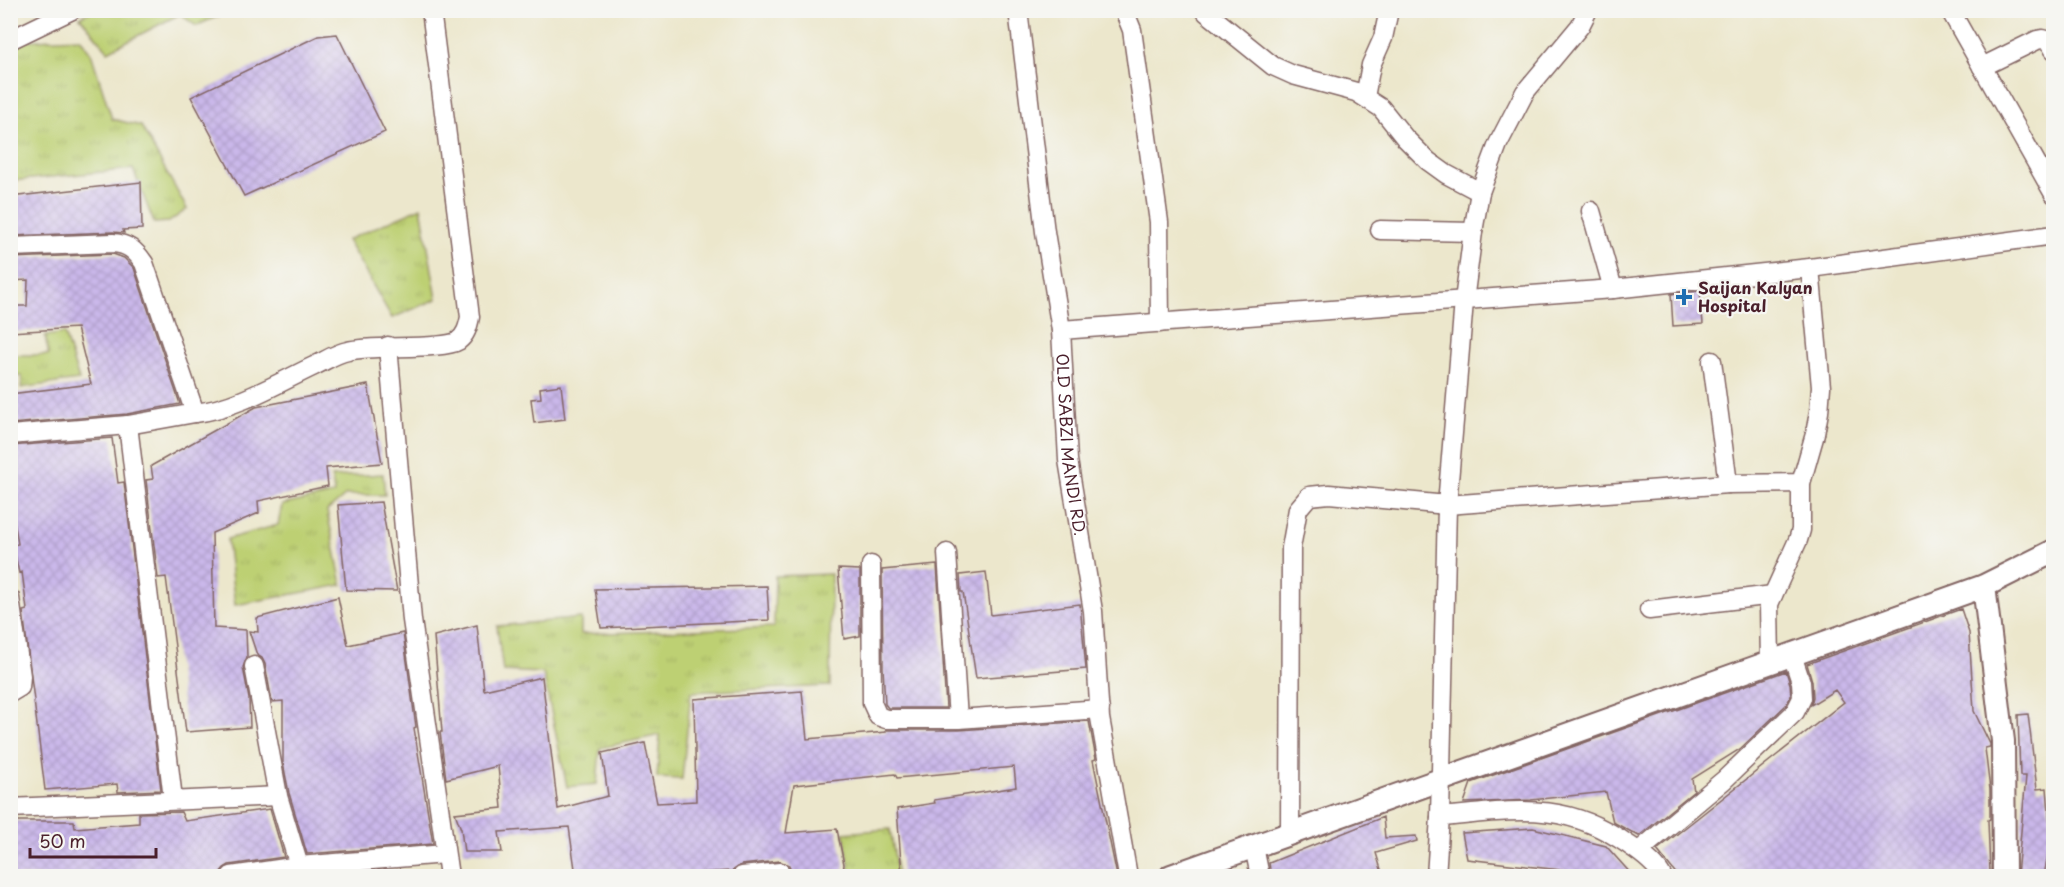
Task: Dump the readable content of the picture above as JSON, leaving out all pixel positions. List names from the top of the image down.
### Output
{
  "streets": {
    "street": ["OLD SABZI MANDI RD."]
  },
  "places": {
    "health": ["Saijan Kalyan Hospital"]
  },
  "scale_bar": "50 m"
}
